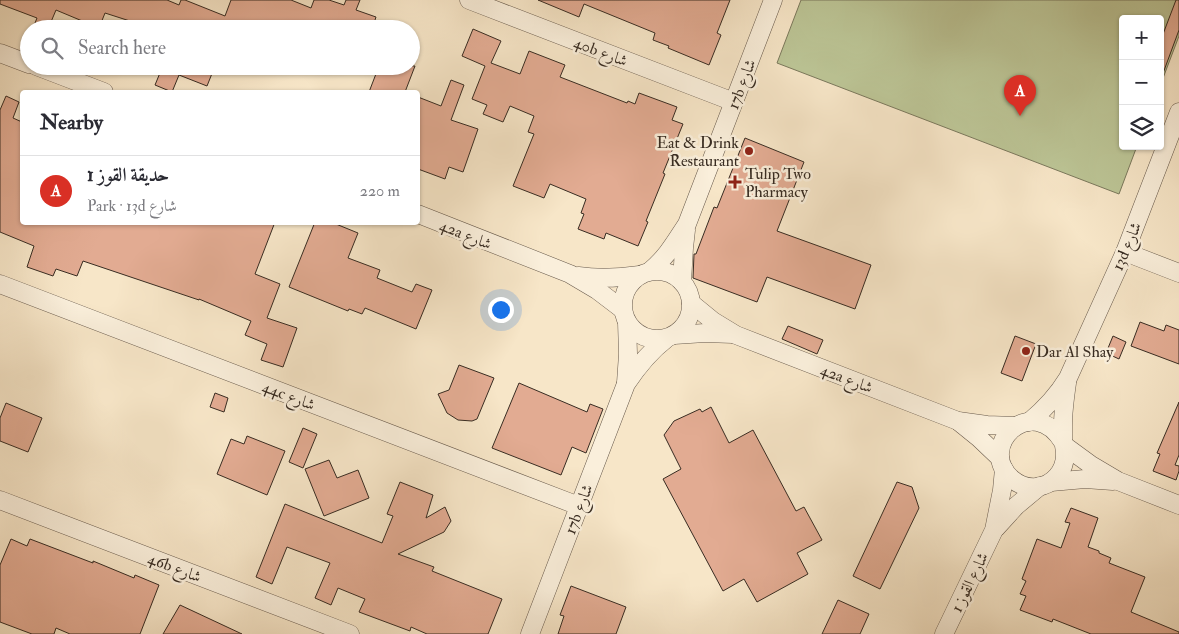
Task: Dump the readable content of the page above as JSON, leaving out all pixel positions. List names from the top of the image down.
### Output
{
  "streets": {
    "street": [
      "40b شارع",
      "17b شارع",
      "42a شارع",
      "13d شارع",
      "44c شارع",
      "46b شارع",
      "شارع القوز 1"
    ]
  },
  "crossings": [
    ["40b شارع", "17b شارع"],
    ["17b شارع", "42a شارع"],
    ["17b شارع", "44c شارع"],
    ["42a شارع", "13d شارع"],
    ["42a شارع", "شارع القوز 1"],
    ["13d شارع", "شارع القوز 1"]
  ],
  "places": {
    "other": ["Eat & Drink Restaurant", "Dar Al Shay"],
    "health": ["Tulip Two Pharmacy"]
  },
  "page": {
    "map_buttons": ["+", "−"],
    "search": "Search here",
    "pins": "A",
    "heading": "Nearby",
    "list": [
      {
        "mark": "A",
        "name": "حديقة القوز 1",
        "note": "Park · 13d شارع",
        "value": "220 m"
      }
    ]
  }
}
